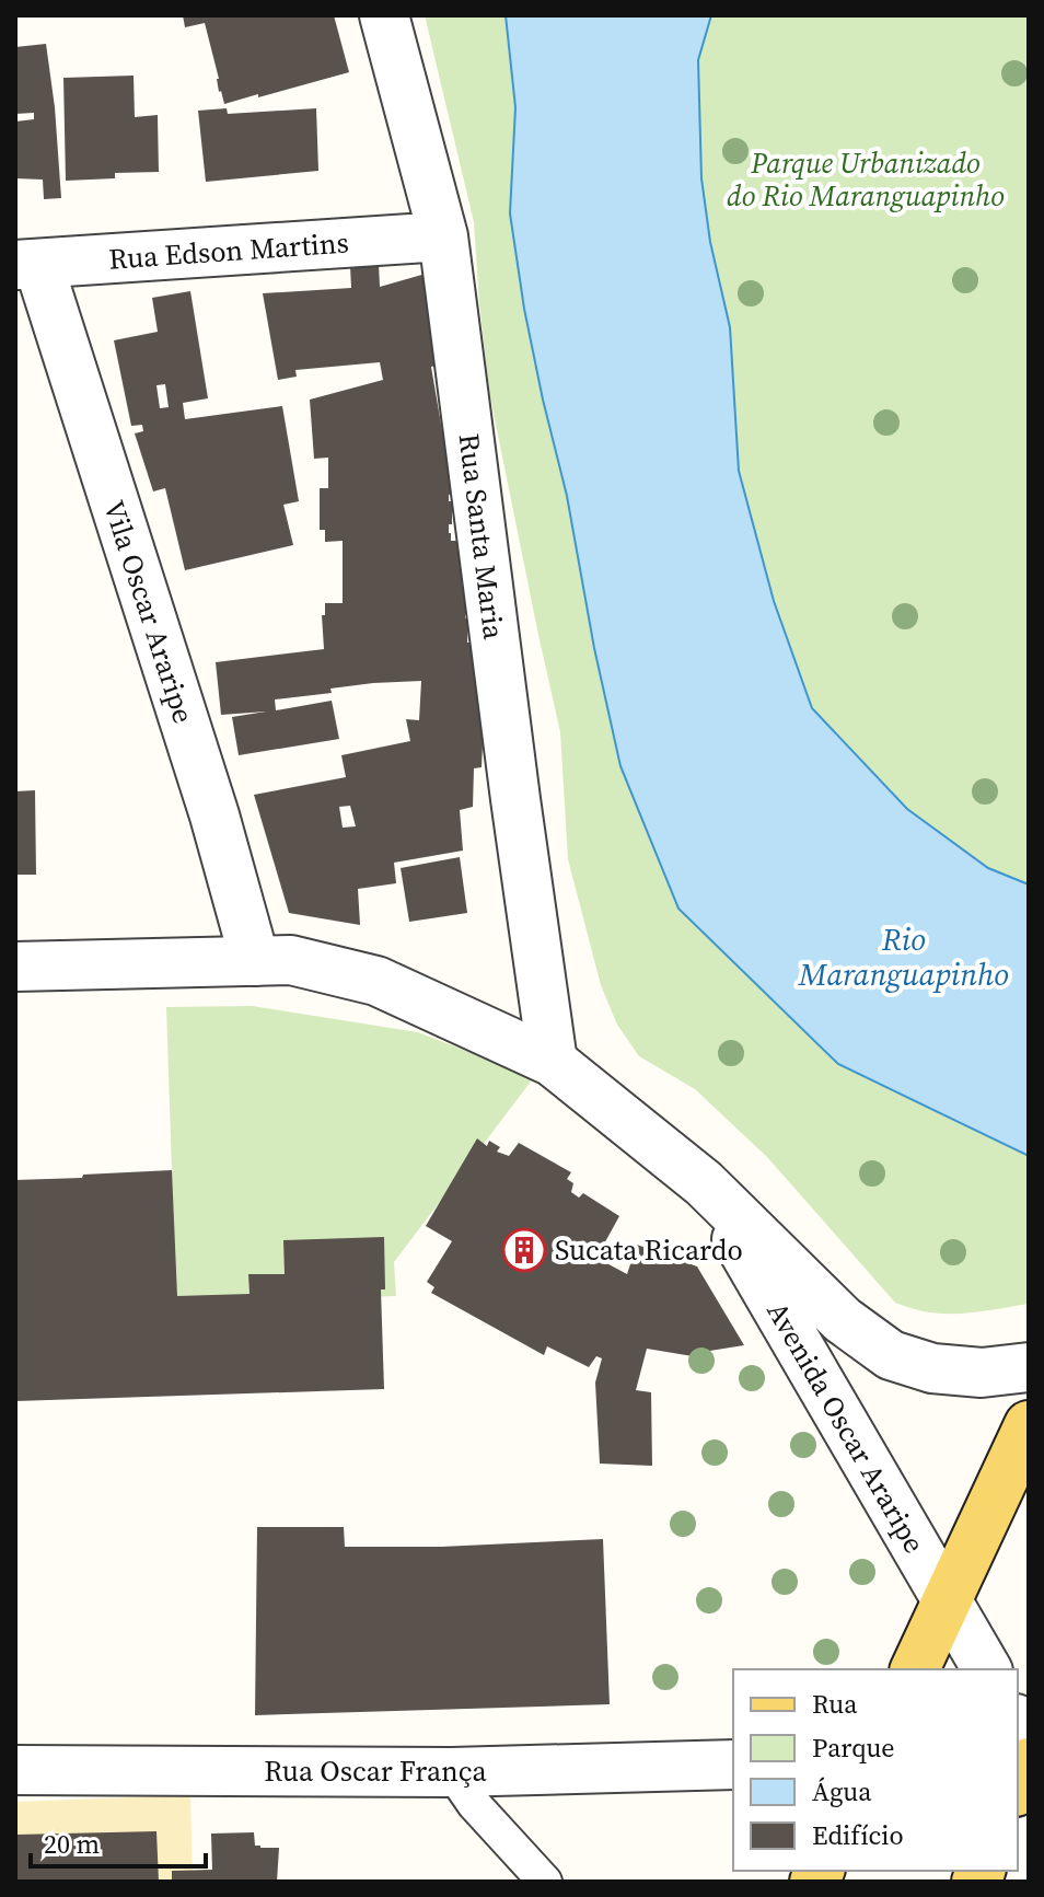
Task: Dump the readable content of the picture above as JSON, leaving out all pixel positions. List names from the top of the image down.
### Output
{
  "streets": {
    "street": [
      "Rua Edson Martins",
      "Rua Santa Maria",
      "Vila Oscar Araripe",
      "Avenida Oscar Araripe",
      "Rua Oscar França"
    ]
  },
  "crossings": [
    ["Rua Edson Martins", "Rua Santa Maria"],
    ["Rua Edson Martins", "Vila Oscar Araripe"],
    ["Rua Santa Maria", "Avenida Oscar Araripe"],
    ["Vila Oscar Araripe", "Avenida Oscar Araripe"]
  ],
  "water": ["Rio Maranguapinho"],
  "parks": ["Parque Urbanizado do Rio Maranguapinho"],
  "places": {
    "building": ["Sucata Ricardo"]
  },
  "legend": [
    "Rua",
    "Parque",
    "Água",
    "Edifício"
  ],
  "scale_bar": "20 m"
}
